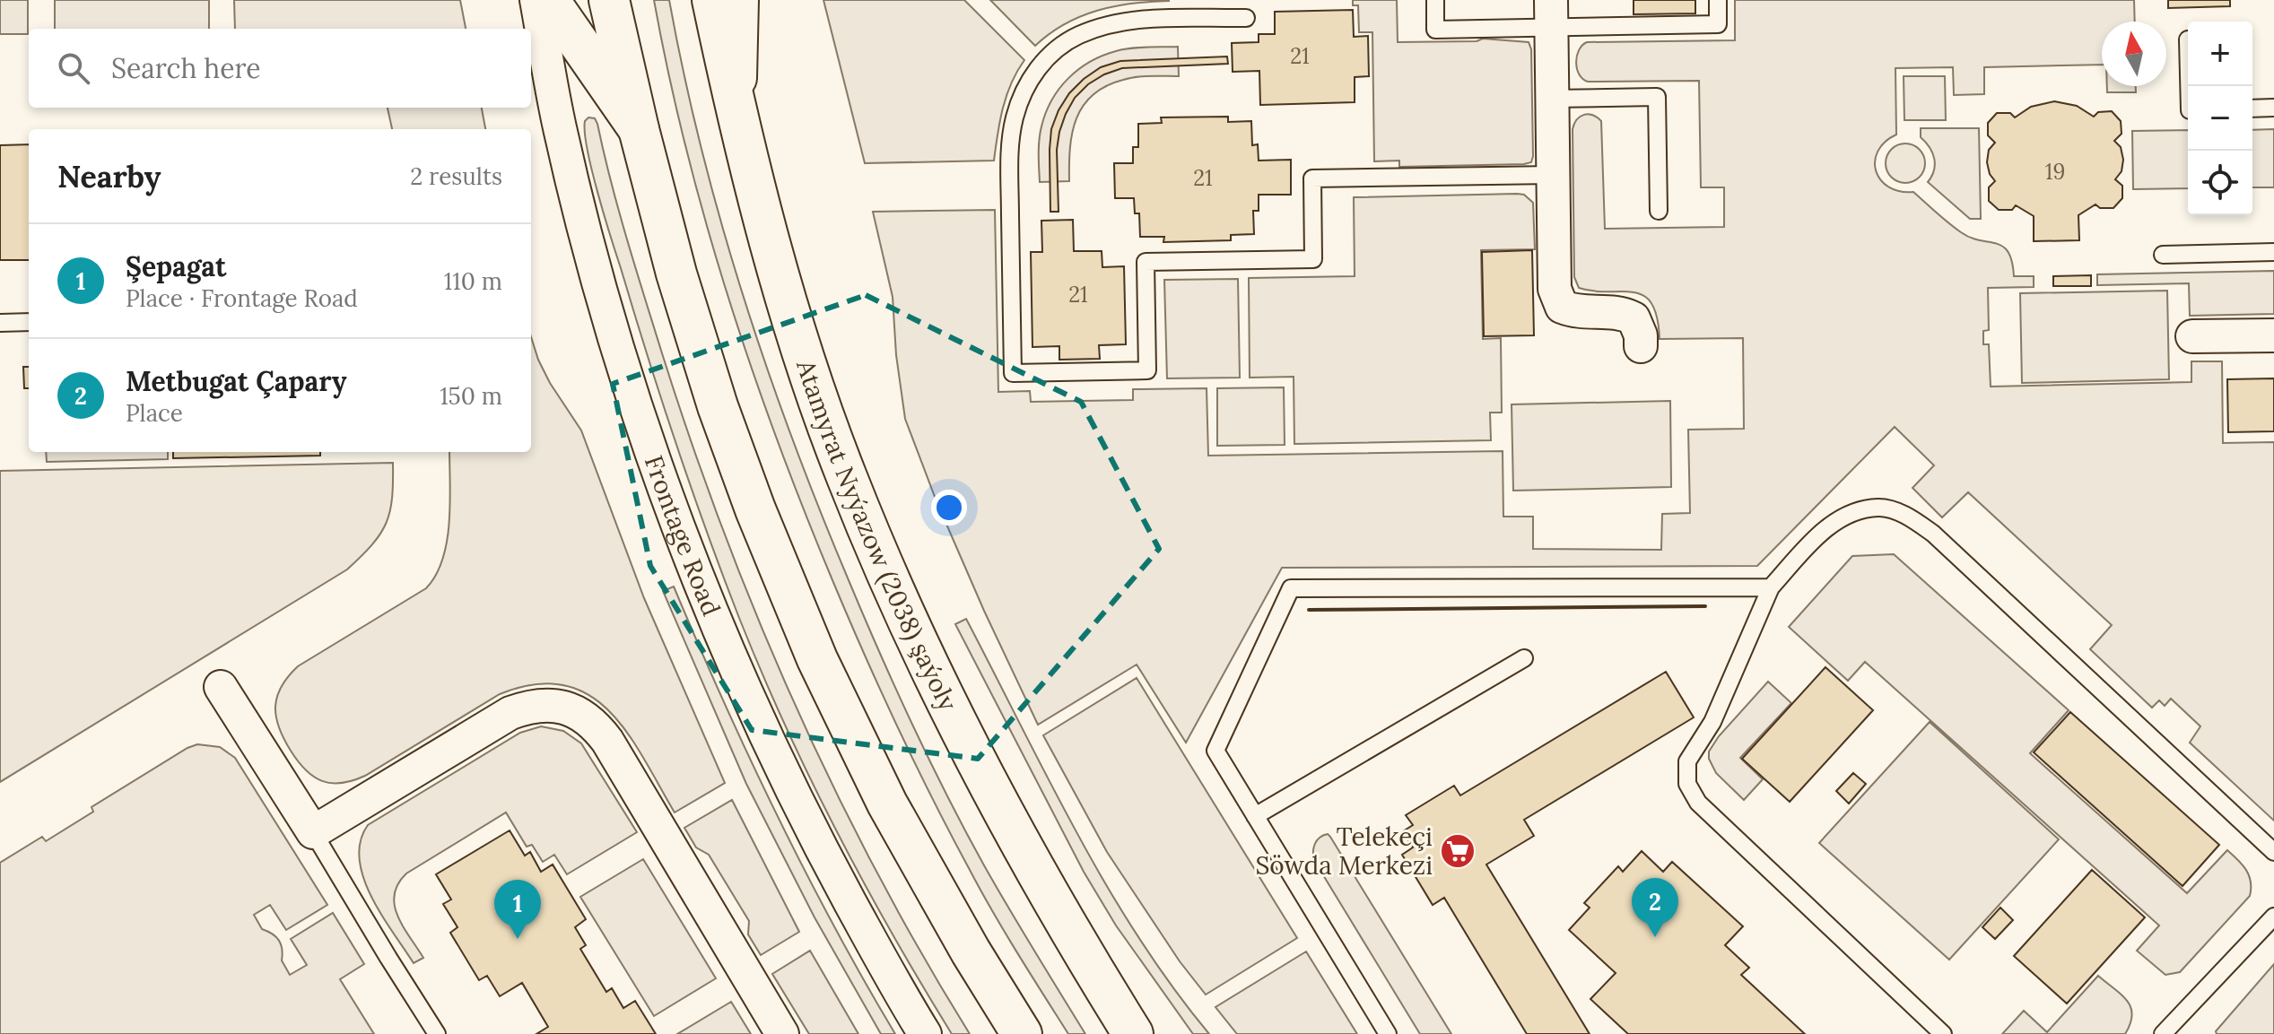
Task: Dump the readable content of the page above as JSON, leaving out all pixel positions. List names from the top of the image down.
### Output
{
  "streets": {
    "main road": ["Atamyrat Nyýazow (2038) şaýoly"],
    "street": ["Frontage Road"]
  },
  "places": {
    "supermarket": ["Telekeçi Söwda Merkezi"]
  },
  "house_numbers": [
    "21",
    "19",
    "21",
    "21"
  ],
  "north": "top",
  "page": {
    "map_buttons": ["+", "−"],
    "search": "Search here",
    "heading": ["Nearby", "2 results"],
    "list": [
      {
        "mark": "1",
        "name": "Şepagat",
        "note": "Place · Frontage Road",
        "value": "110 m"
      },
      {
        "mark": "2",
        "name": "Metbugat Çapary",
        "note": "Place",
        "value": "150 m"
      }
    ],
    "pins": ["2", "1"]
  }
}
